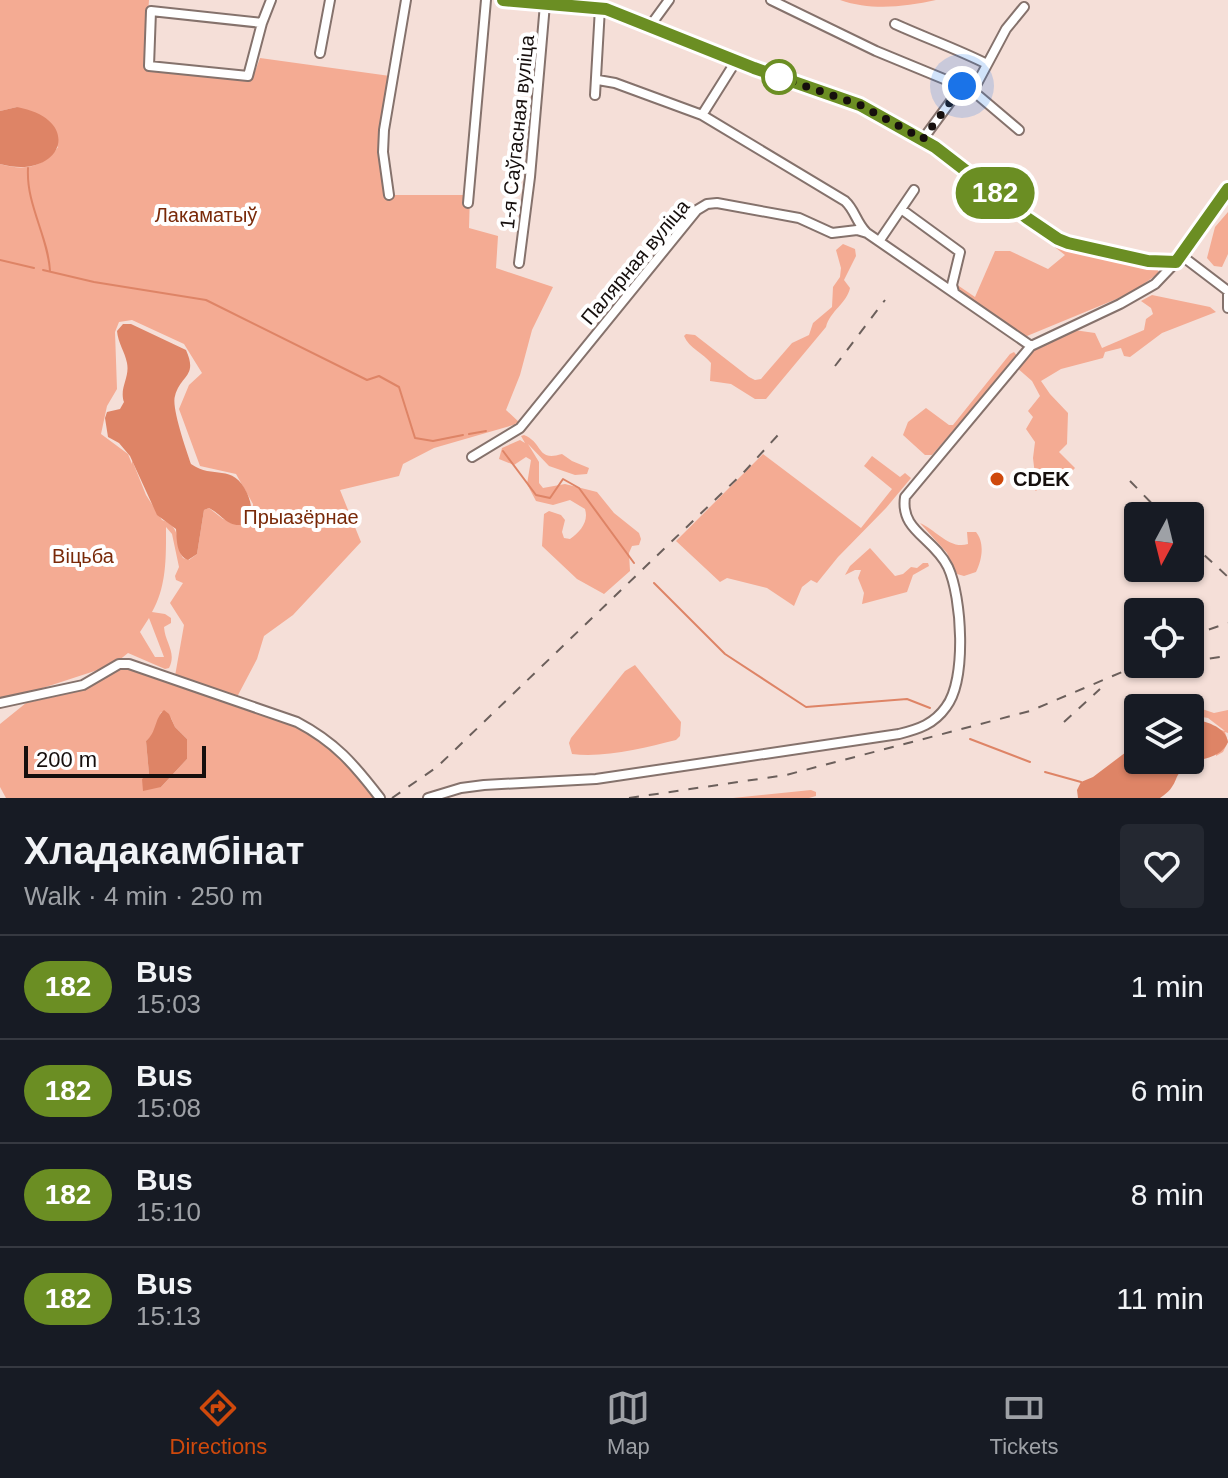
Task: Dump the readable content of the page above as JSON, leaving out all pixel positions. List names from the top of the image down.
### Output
{
  "streets": {
    "street": ["1-я Саўгасная вуліца", "Палярная вуліца"]
  },
  "parks": ["Лакаматыў", "Прыазёрнае", "Віцьба"],
  "places": ["CDEK"],
  "lines": ["bus line 182"],
  "scale_bar": "200 m",
  "north": "bottom",
  "page": {
    "on_map": "182",
    "scale": "200 m",
    "heading": ["Хладакамбінат", "Walk · 4 min · 250 m"],
    "list": [
      {
        "mark": "182",
        "name": "Bus",
        "note": "15:03",
        "value": "1 min"
      },
      {
        "mark": "182",
        "name": "Bus",
        "note": "15:08",
        "value": "6 min"
      },
      {
        "mark": "182",
        "name": "Bus",
        "note": "15:10",
        "value": "8 min"
      },
      {
        "mark": "182",
        "name": "Bus",
        "note": "15:13",
        "value": "11 min"
      }
    ],
    "tabs": ["Directions", "Map", "Tickets"]
  }
}
